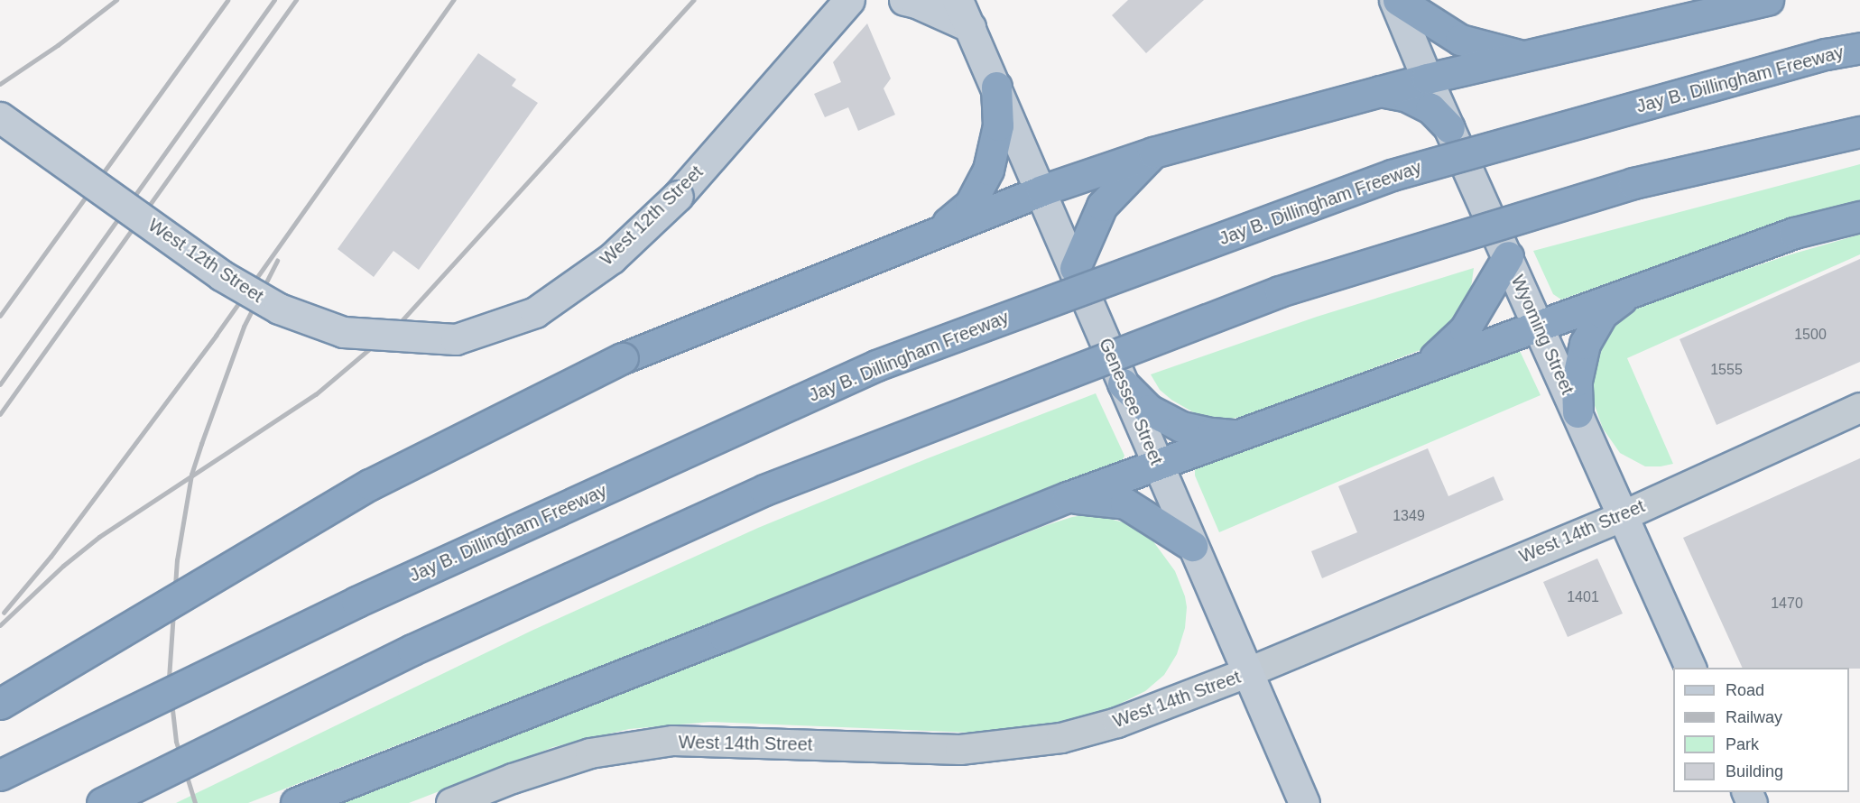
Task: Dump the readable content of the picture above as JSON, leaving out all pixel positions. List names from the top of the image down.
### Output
{
  "streets": {
    "highway": ["Jay B. Dillingham Freeway"],
    "main road": ["West 12th Street", "Wyoming Street", "Genessee Street"],
    "street": ["West 14th Street"]
  },
  "crossings": [
    ["Wyoming Street", "West 14th Street"],
    ["Genessee Street", "West 14th Street"]
  ],
  "house_numbers": [
    "1500",
    "1555",
    "1349",
    "1401",
    "1470"
  ],
  "legend": [
    "Road",
    "Railway",
    "Park",
    "Building"
  ]
}
